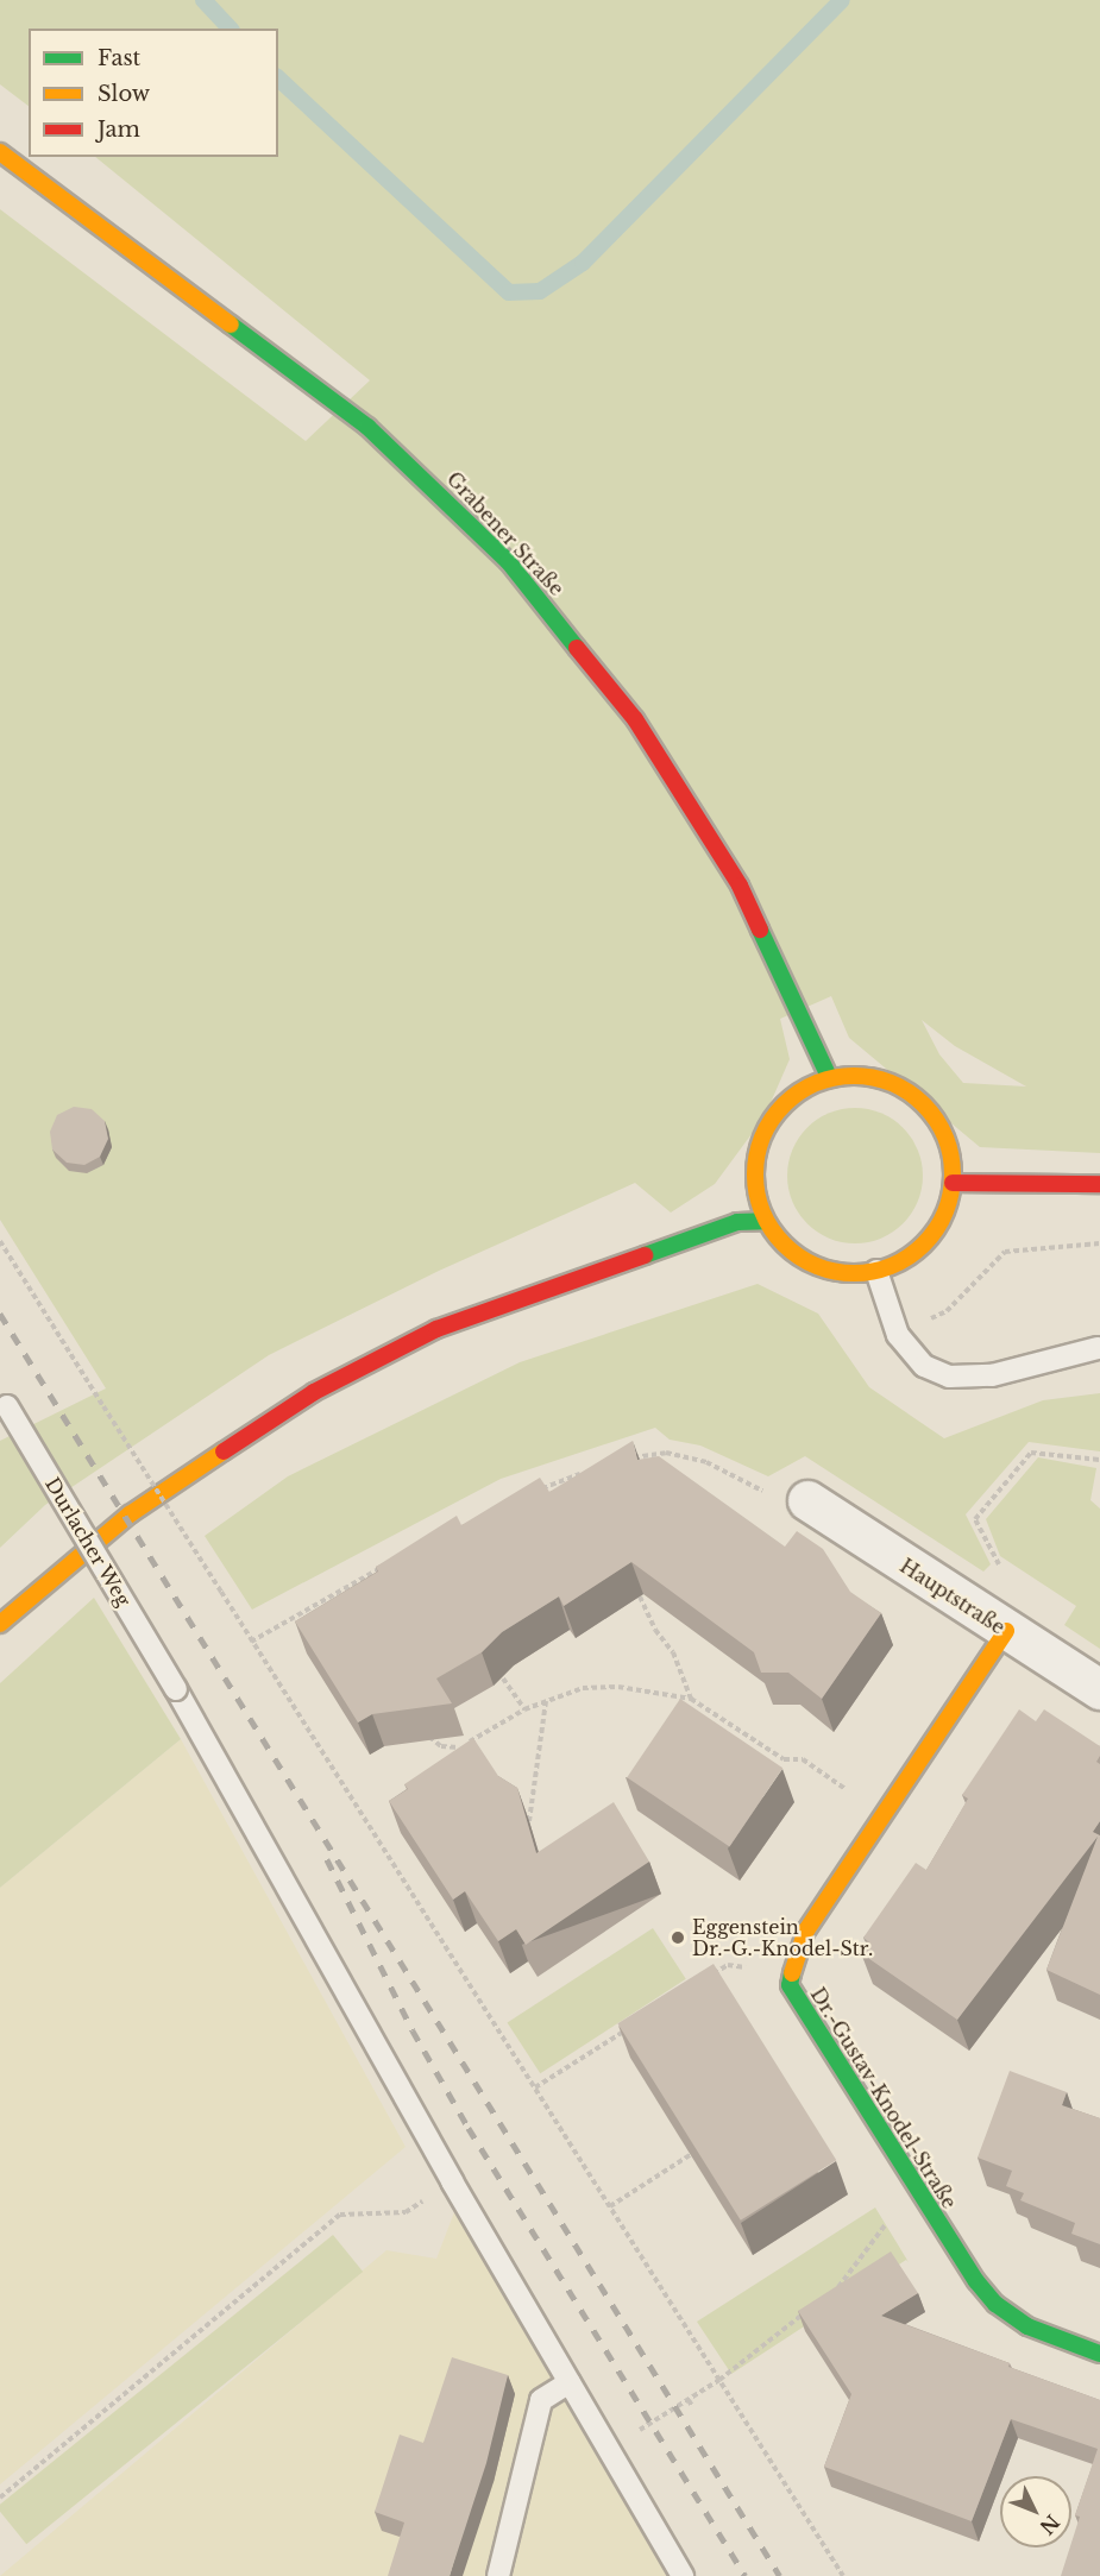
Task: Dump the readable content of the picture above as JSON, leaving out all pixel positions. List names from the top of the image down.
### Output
{
  "streets": {
    "street": ["Grabener Straße", "Hauptstraße", "Dr.-Gustav-Knodel-Straße"],
    "lane": ["Durlacher Weg"]
  },
  "crossings": [
    ["Hauptstraße", "Dr.-Gustav-Knodel-Straße"]
  ],
  "places": ["Eggenstein Dr.-G.-Knodel-Str."],
  "legend": ["Fast", "Slow", "Jam"],
  "north": "bottom right"
}
